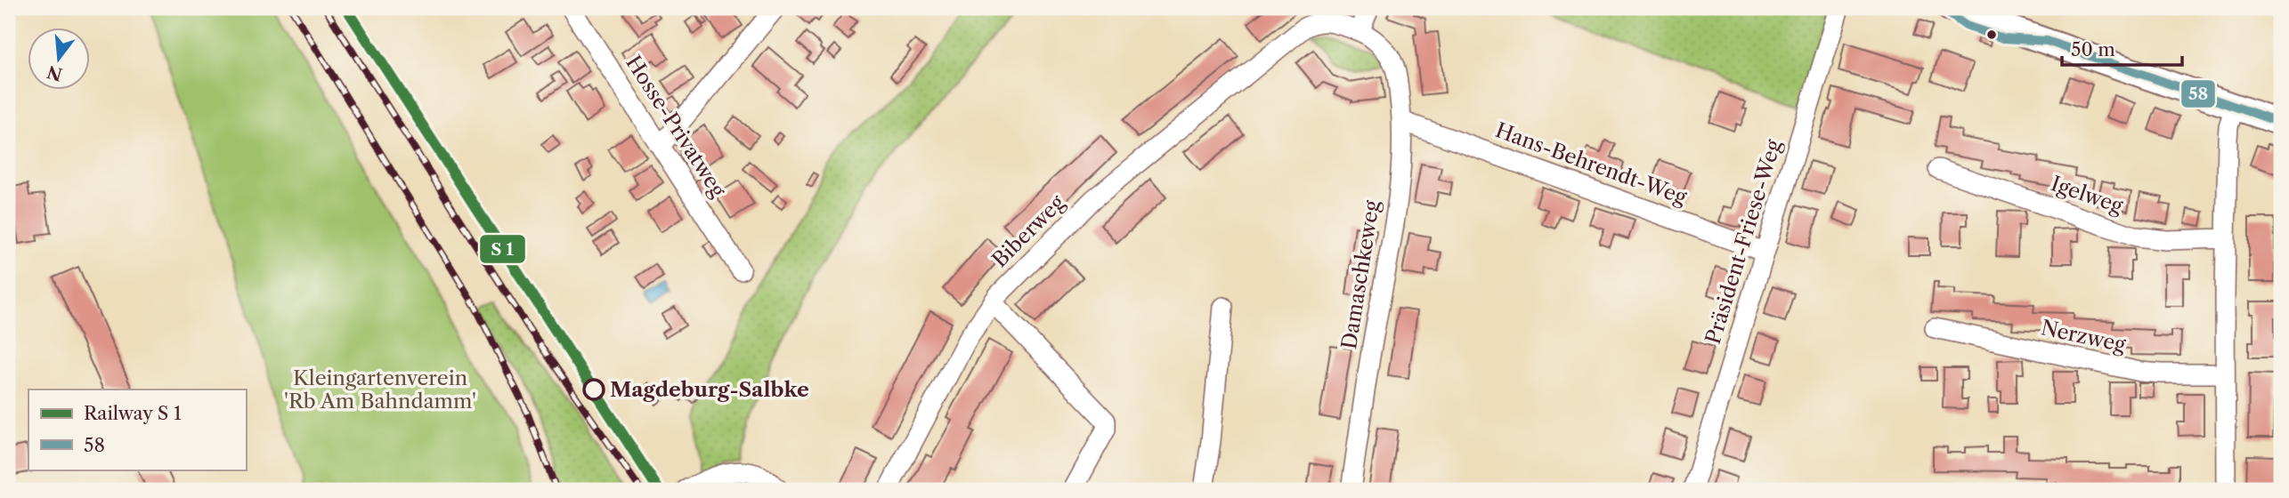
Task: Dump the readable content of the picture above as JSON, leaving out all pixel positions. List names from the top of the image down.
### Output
{
  "streets": {
    "street": [
      "Hosse-Privatweg",
      "Hans-Behrendt-Weg",
      "Igelweg",
      "Biberweg",
      "Präsident-Friese-Weg",
      "Damaschkeweg",
      "Nerzweg"
    ]
  },
  "crossings": [
    ["Hans-Behrendt-Weg", "Präsident-Friese-Weg"],
    ["Hans-Behrendt-Weg", "Damaschkeweg"],
    ["Biberweg", "Damaschkeweg"]
  ],
  "parks": ["Kleingartenverein 'Rb Am Bahndamm'"],
  "places": ["Magdeburg-Salbke"],
  "lines": ["transit line 58"],
  "legend": ["Railway S 1", "58"],
  "scale_bar": "50 m",
  "north": "bottom"
}
